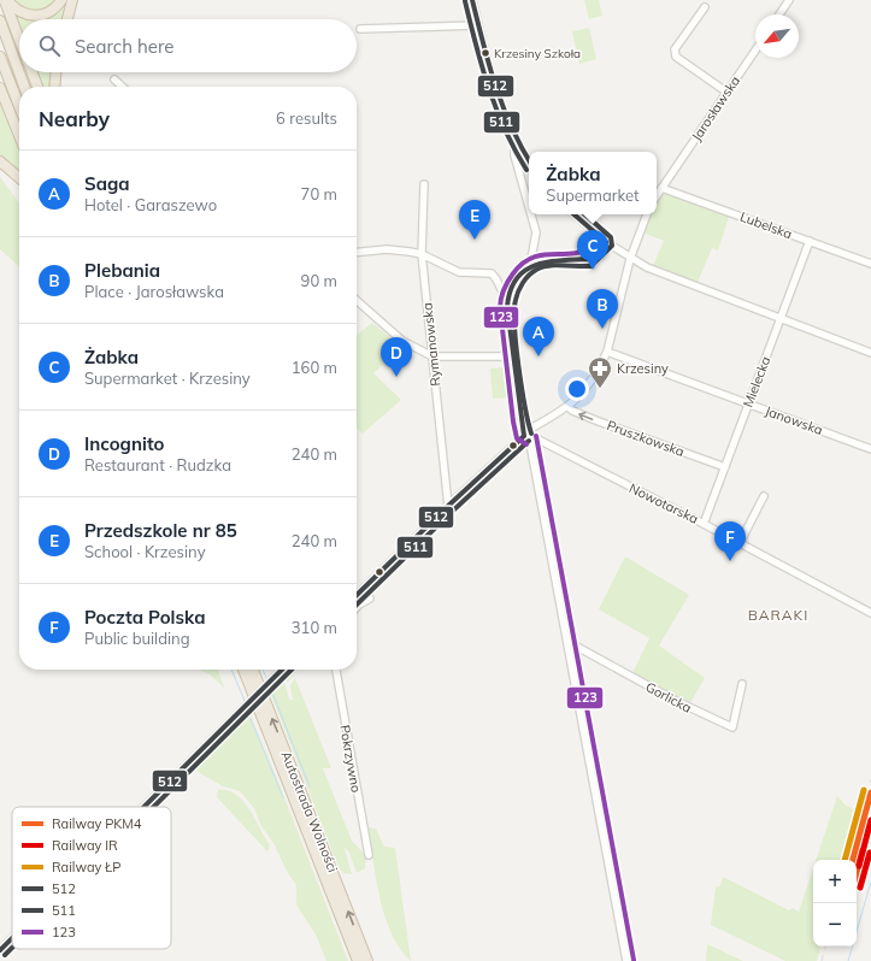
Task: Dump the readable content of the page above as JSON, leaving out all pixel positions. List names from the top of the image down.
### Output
{
  "streets": {
    "highway": ["Autostrada Wolności"],
    "street": [
      "Jarosławska",
      "Lubelska",
      "Rymanowska",
      "Mielecka",
      "Janowska",
      "Pruszkowska",
      "Nowotarska",
      "Gorlicka",
      "Pokrzywno"
    ]
  },
  "crossings": [
    ["Jarosławska", "Lubelska"],
    ["Lubelska", "Mielecka"],
    ["Mielecka", "Janowska"],
    ["Mielecka", "Pruszkowska"],
    ["Mielecka", "Nowotarska"]
  ],
  "one_way": ["Pruszkowska"],
  "districts": ["BARAKI"],
  "places": {
    "other": ["Krzesiny Szkoła"],
    "pharmacy": ["Krzesiny"]
  },
  "lines": [
    "transit line 512",
    "transit line 511",
    "transit line 123",
    "rail line ŁP",
    "rail line PKM4",
    "rail line IR"
  ],
  "legend": [
    "Railway PKM4",
    "Railway IR",
    "Railway ŁP",
    "512",
    "511",
    "123"
  ],
  "north": "bottom left",
  "page": {
    "search": "Search here",
    "heading": ["Nearby", "6 results"],
    "list": [
      {
        "mark": "A",
        "name": "Saga",
        "note": "Hotel · Garaszewo",
        "value": "70 m"
      },
      {
        "mark": "B",
        "name": "Plebania",
        "note": "Place · Jarosławska",
        "value": "90 m"
      },
      {
        "mark": "C",
        "name": "Żabka",
        "note": "Supermarket · Krzesiny",
        "value": "160 m"
      },
      {
        "mark": "D",
        "name": "Incognito",
        "note": "Restaurant · Rudzka",
        "value": "240 m"
      },
      {
        "mark": "E",
        "name": "Przedszkole nr 85",
        "note": "School · Krzesiny",
        "value": "240 m"
      },
      {
        "mark": "F",
        "name": "Poczta Polska",
        "note": "Public building",
        "value": "310 m"
      }
    ],
    "popup": ["Żabka", "Supermarket"],
    "pins": [
      "E",
      "C",
      "B",
      "A",
      "D",
      "F"
    ],
    "map_buttons": ["+", "−"]
  }
}
